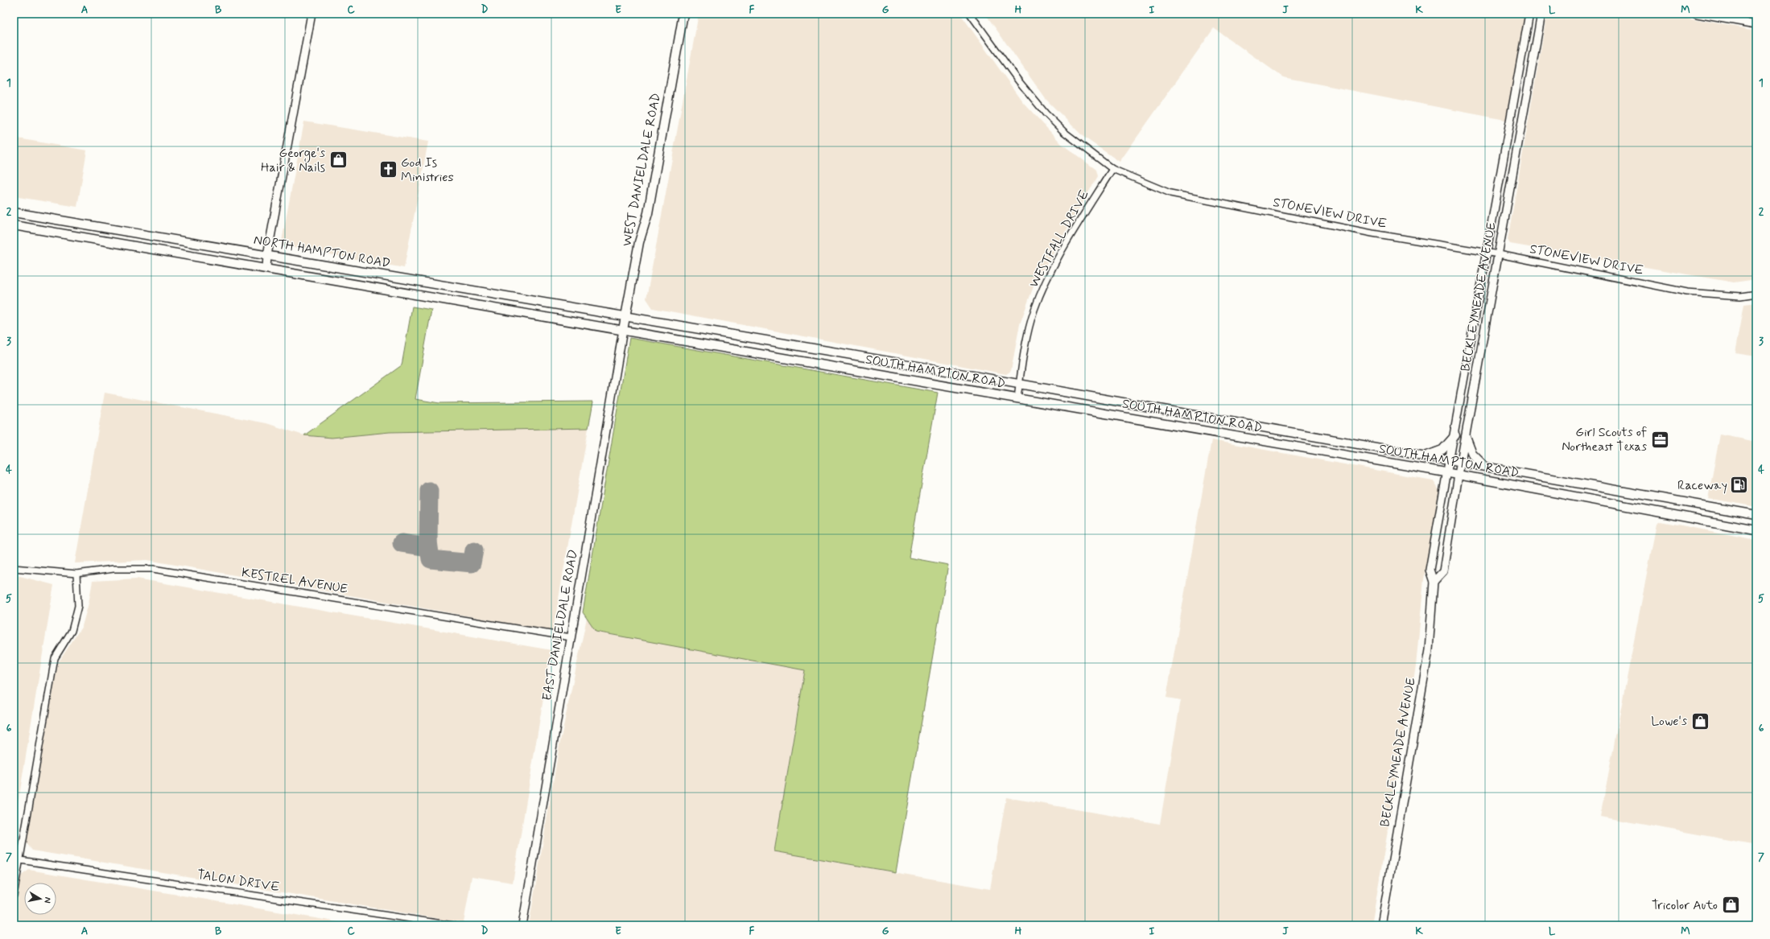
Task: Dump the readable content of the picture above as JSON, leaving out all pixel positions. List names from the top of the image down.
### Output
{
  "streets": {
    "main road": ["WEST DANIELDALE ROAD", "NORTH HAMPTON ROAD", "SOUTH HAMPTON ROAD"],
    "street": [
      "STONEVIEW DRIVE",
      "WESTFALL DRIVE",
      "BECKLEYMEADE AVENUE",
      "KESTREL AVENUE",
      "EAST DANIELDALE ROAD",
      "TALON DRIVE"
    ]
  },
  "crossings": [
    ["WEST DANIELDALE ROAD", "NORTH HAMPTON ROAD"],
    ["WEST DANIELDALE ROAD", "SOUTH HAMPTON ROAD"],
    ["WEST DANIELDALE ROAD", "EAST DANIELDALE ROAD"],
    ["STONEVIEW DRIVE", "WESTFALL DRIVE"],
    ["STONEVIEW DRIVE", "BECKLEYMEADE AVENUE"],
    ["WESTFALL DRIVE", "SOUTH HAMPTON ROAD"],
    ["NORTH HAMPTON ROAD", "SOUTH HAMPTON ROAD"],
    ["NORTH HAMPTON ROAD", "EAST DANIELDALE ROAD"],
    ["BECKLEYMEADE AVENUE", "SOUTH HAMPTON ROAD"],
    ["SOUTH HAMPTON ROAD", "EAST DANIELDALE ROAD"],
    ["KESTREL AVENUE", "EAST DANIELDALE ROAD"]
  ],
  "places": {
    "shop": ["George's Hair & Nails", "Lowe's", "Tricolor Auto"],
    "church": ["God Is Ministries"],
    "office": ["Girl Scouts of Northeast Texas"],
    "fuel station": ["Raceway"]
  },
  "north": "right",
  "grid": {
    "columns": [
      "A",
      "B",
      "C",
      "D",
      "E",
      "F",
      "G",
      "H",
      "I",
      "J",
      "K",
      "L",
      "M"
    ],
    "rows": [
      "1",
      "2",
      "3",
      "4",
      "5",
      "6",
      "7"
    ]
  }
}
